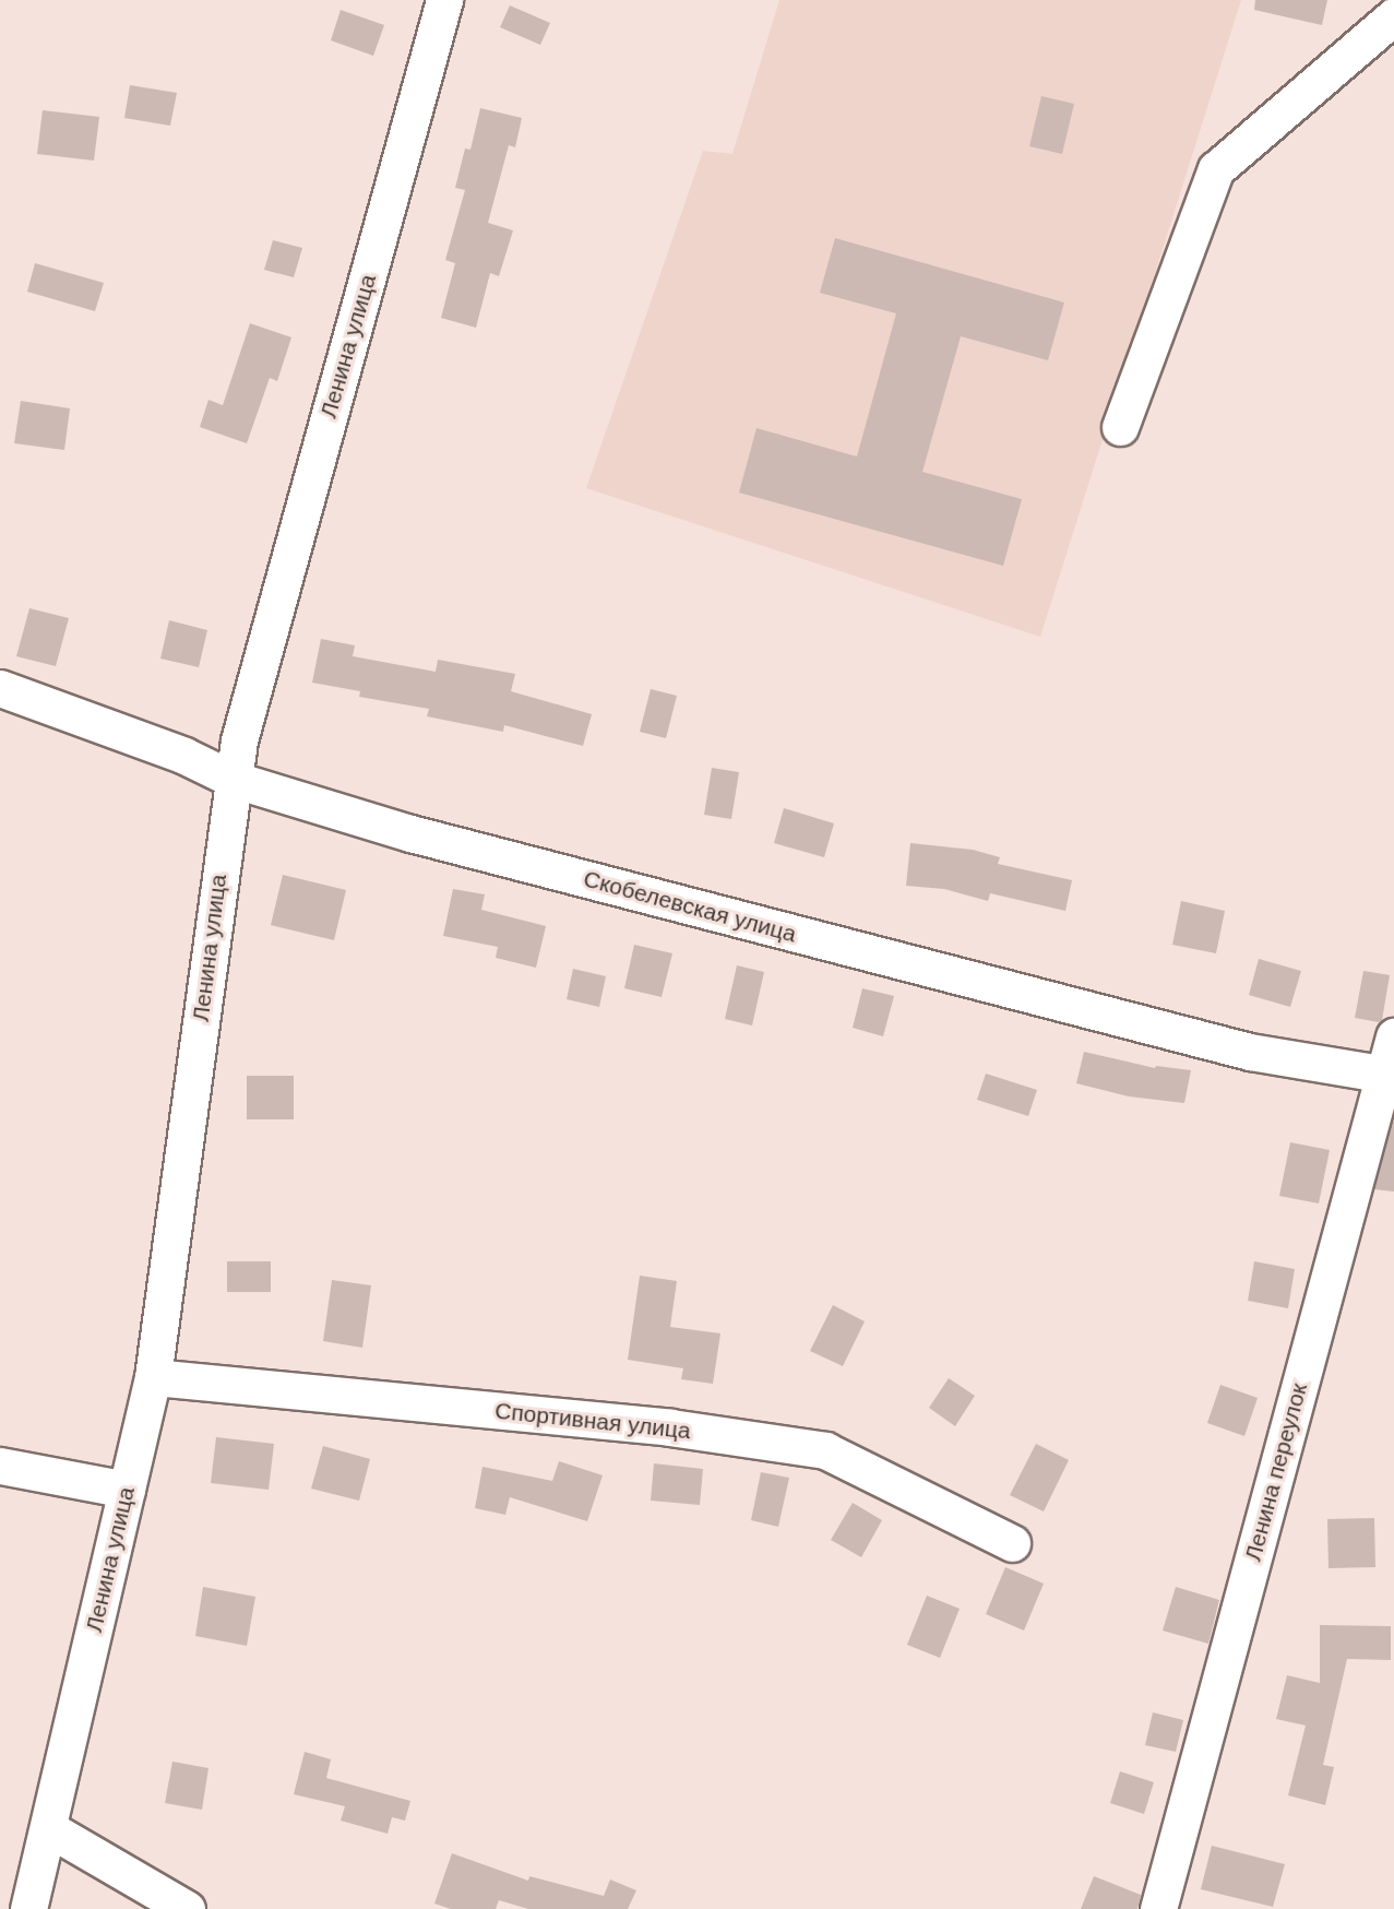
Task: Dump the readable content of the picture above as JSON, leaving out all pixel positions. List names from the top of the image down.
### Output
{
  "streets": {
    "street": [
      "Ленина улица",
      "Скобелевская улица",
      "Спортивная улица",
      "Ленина переулок"
    ]
  },
  "crossings": [
    ["Ленина улица", "Скобелевская улица"],
    ["Ленина улица", "Спортивная улица"],
    ["Скобелевская улица", "Ленина переулок"]
  ]
}
